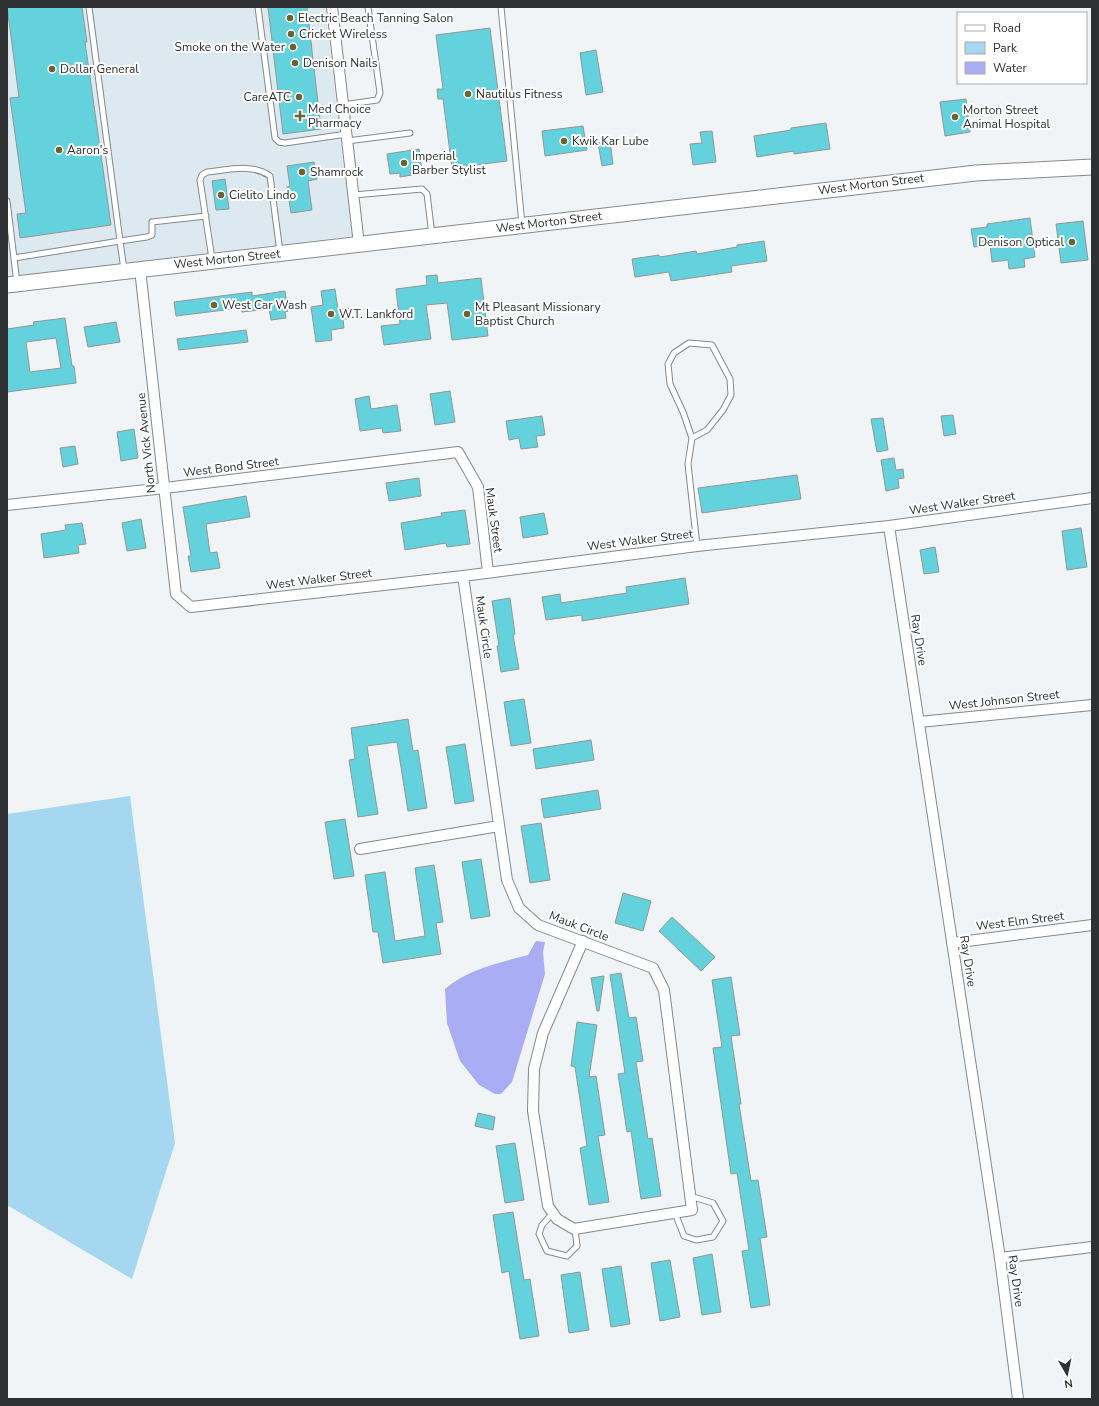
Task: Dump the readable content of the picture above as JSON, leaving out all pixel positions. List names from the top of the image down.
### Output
{
  "streets": {
    "main road": ["West Morton Street"],
    "street": [
      "North Vick Avenue",
      "West Bond Street",
      "West Walker Street",
      "Mauk Street",
      "Mauk Circle",
      "Ray Drive",
      "West Johnson Street",
      "West Elm Street"
    ]
  },
  "crossings": [
    ["West Morton Street", "North Vick Avenue"],
    ["North Vick Avenue", "West Bond Street"],
    ["North Vick Avenue", "West Walker Street"],
    ["West Bond Street", "Mauk Street"],
    ["West Walker Street", "Mauk Street"],
    ["West Walker Street", "Mauk Circle"],
    ["West Walker Street", "Ray Drive"],
    ["Ray Drive", "West Johnson Street"],
    ["Ray Drive", "West Elm Street"]
  ],
  "places": {
    "other": [
      "Electric Beach Tanning Salon",
      "Cricket Wireless",
      "Smoke on the Water",
      "Denison Nails",
      "Dollar General",
      "Nautilus Fitness",
      "CareATC",
      "Morton Street Animal Hospital",
      "Kwik Kar Lube",
      "Aaron's",
      "Imperial Barber Stylist",
      "Shamrock",
      "Cielito Lindo",
      "Denison Optical",
      "West Car Wash",
      "W.T. Lankford",
      "Mt Pleasant Missionary Baptist Church"
    ],
    "health": ["Med Choice Pharmacy"]
  },
  "legend": ["Road", "Park", "Water"],
  "north": "bottom"
}
